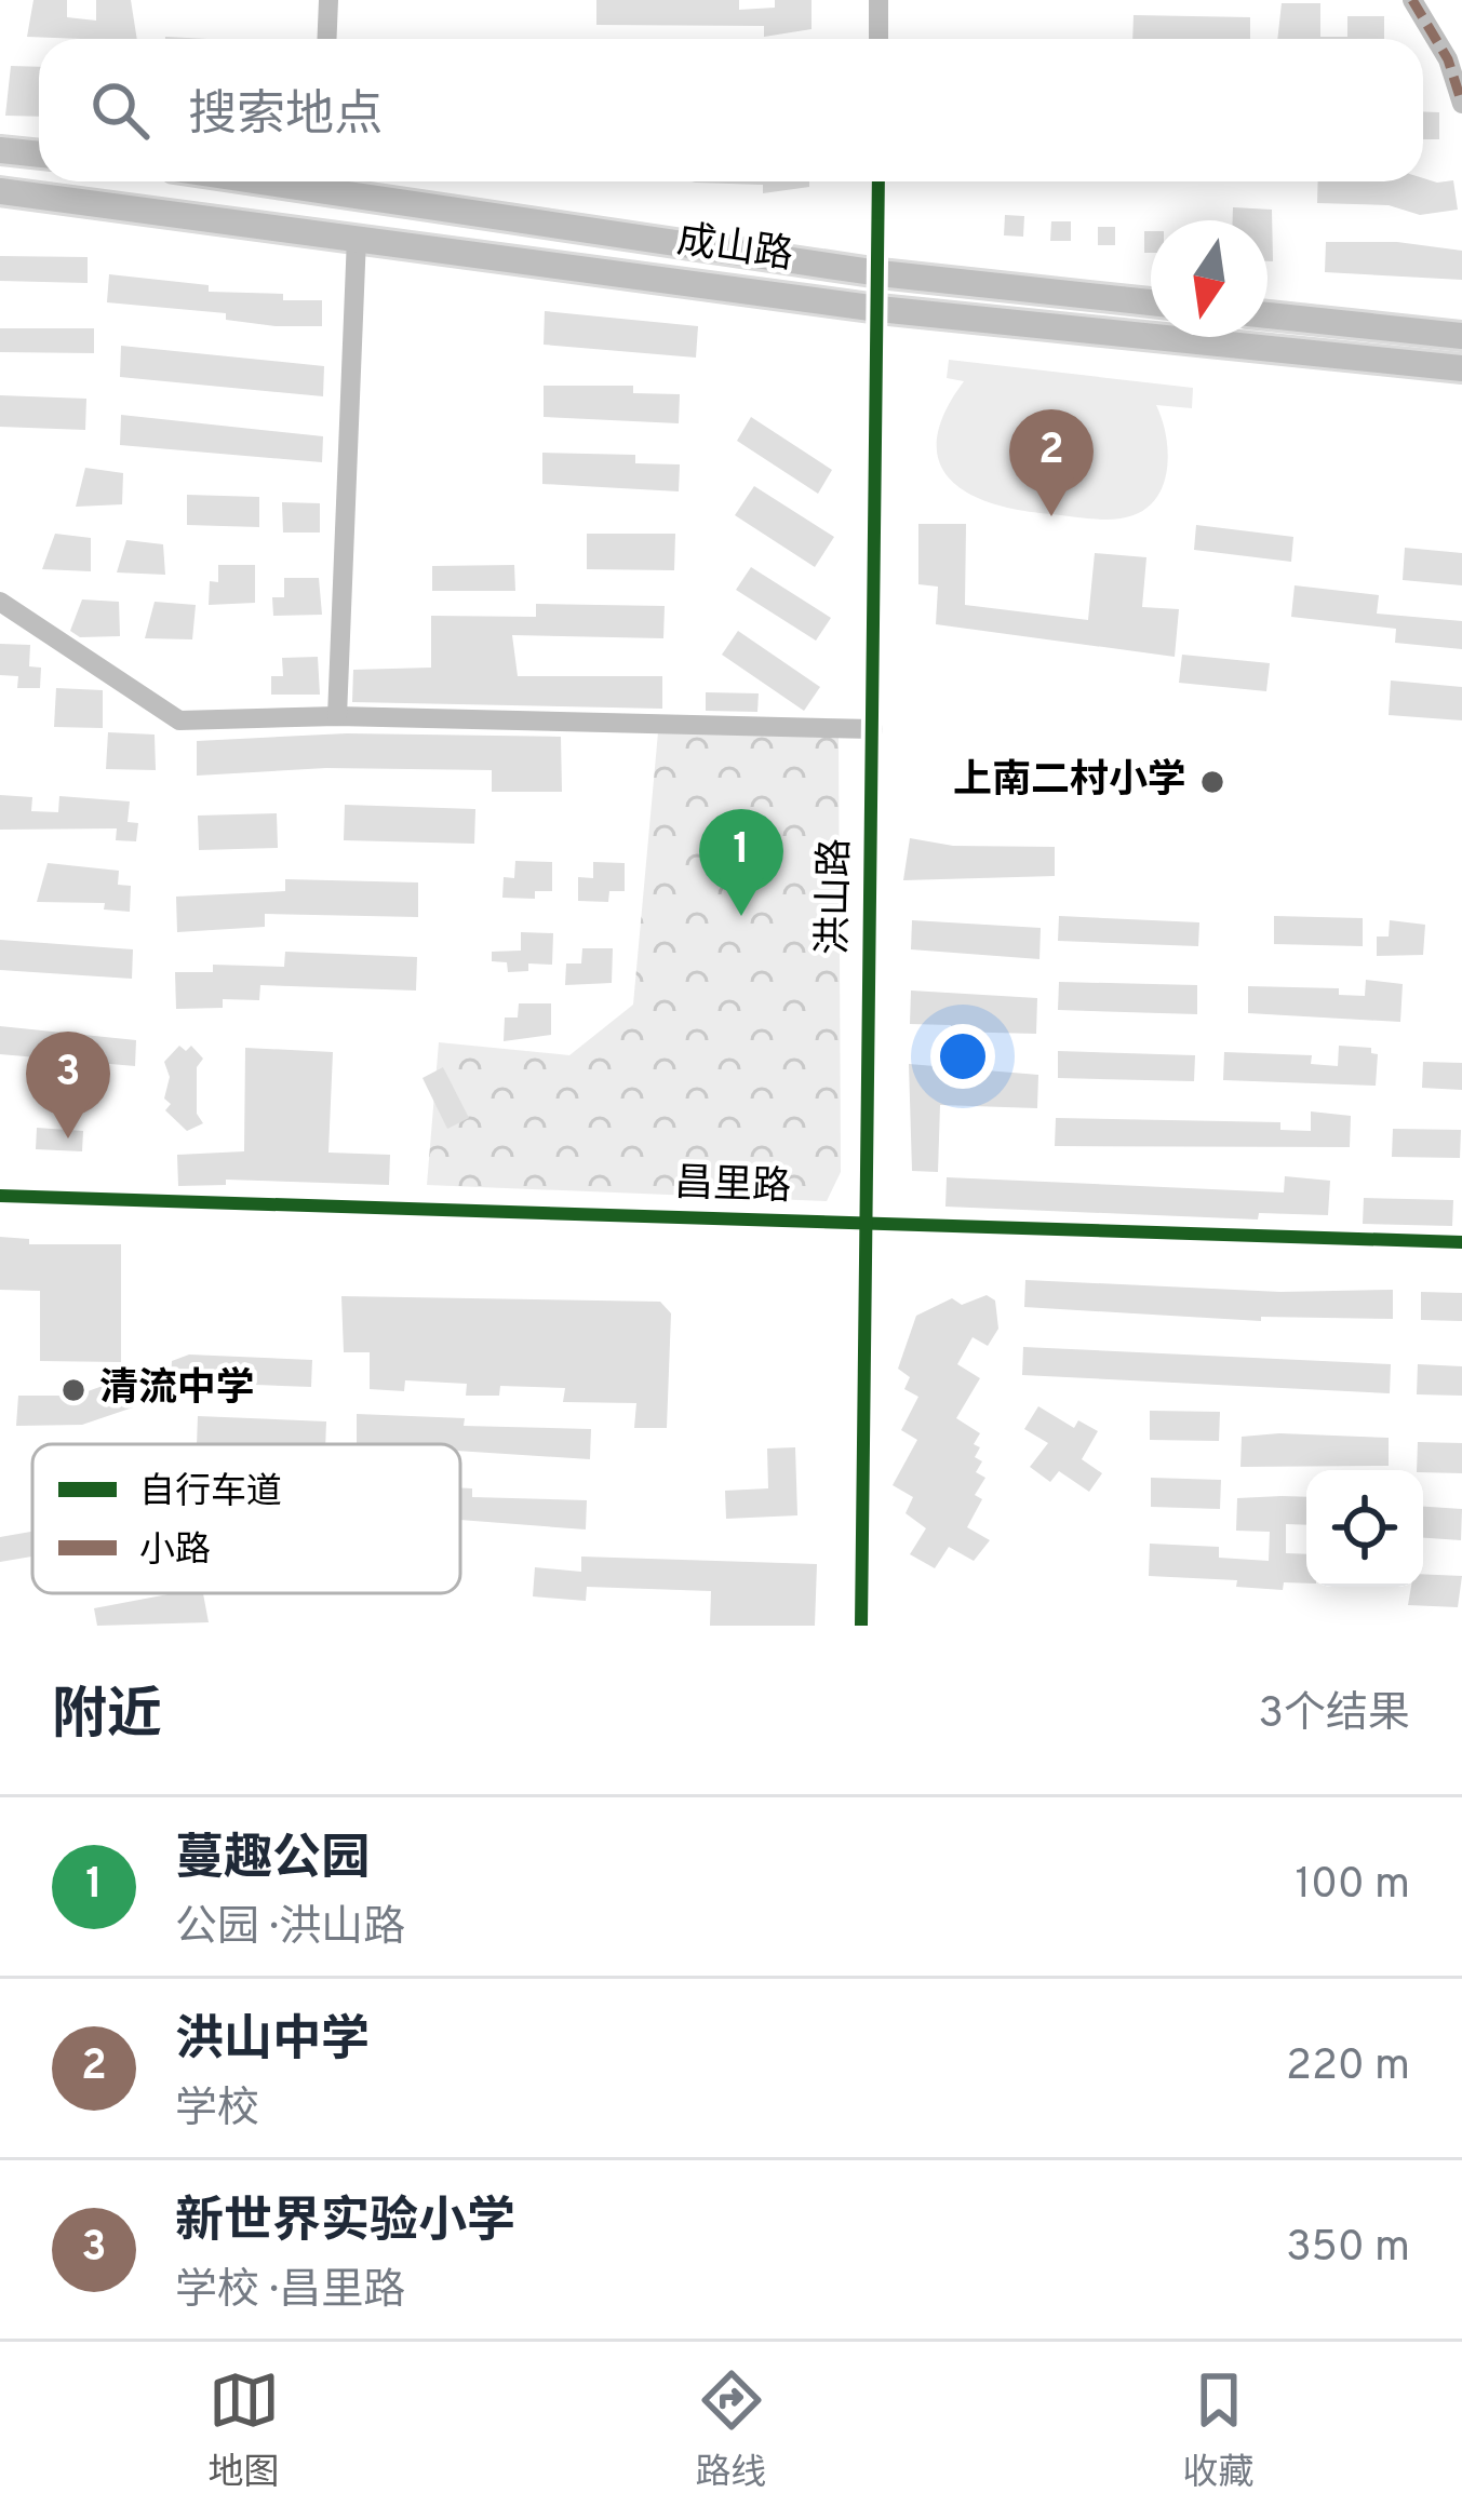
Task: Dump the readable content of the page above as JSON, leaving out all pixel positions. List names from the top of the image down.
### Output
{
  "streets": {
    "main road": ["成山路"],
    "street": ["洪山路", "昌里路"]
  },
  "crossings": [
    ["成山路", "洪山路"],
    ["洪山路", "昌里路"]
  ],
  "places": ["上南二村小学", "清流中学"],
  "legend": ["自行车道", "小路"],
  "north": "bottom",
  "page": {
    "search": "搜索地点",
    "pins": ["2", "1", "3"],
    "heading": ["附近", "3个结果"],
    "list": [
      {
        "mark": "1",
        "name": "蔓趣公园",
        "note": "公园 · 洪山路",
        "value": "100 m"
      },
      {
        "mark": "2",
        "name": "洪山中学",
        "note": "学校",
        "value": "220 m"
      },
      {
        "mark": "3",
        "name": "新世界实验小学",
        "note": "学校 · 昌里路",
        "value": "350 m"
      }
    ],
    "nav": ["地图", "路线", "收藏"]
  }
}
